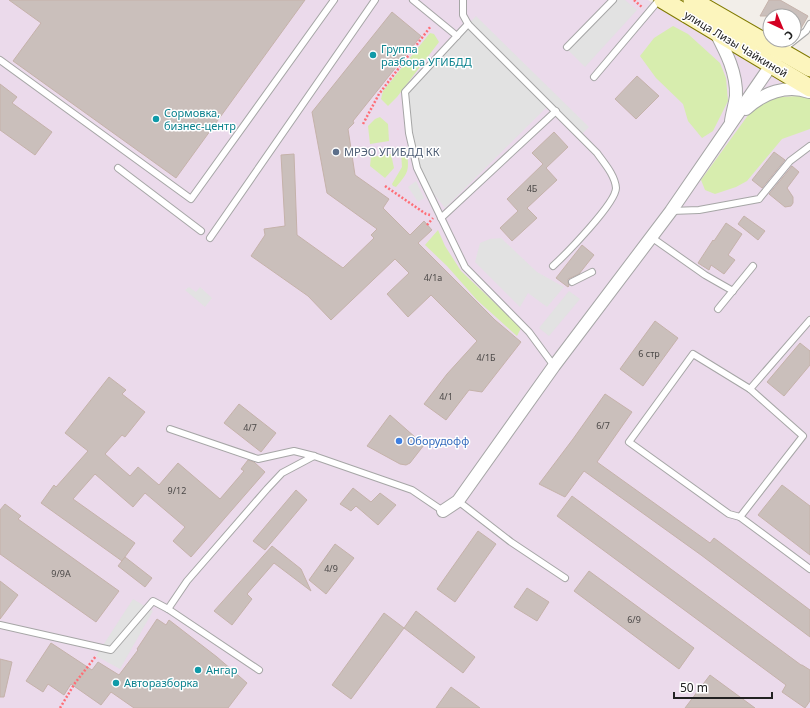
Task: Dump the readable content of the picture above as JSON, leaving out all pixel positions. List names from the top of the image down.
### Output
{
  "streets": {
    "main road": ["улица Лизы Чайкиной"]
  },
  "places": [
    "Группа разбора УГИБДД",
    "Сормовка, бизнес-центр",
    "МРЭО УГИБДД КК",
    "Оборудофф",
    "Ангар",
    "Авторазборка"
  ],
  "house_numbers": [
    "4Б",
    "4/1а",
    "6 стр",
    "4/1Б",
    "4/1",
    "6/7",
    "4/7",
    "9/12",
    "4/9",
    "9/9А",
    "6/9"
  ],
  "scale_bar": "50 m",
  "north": "bottom right"
}
